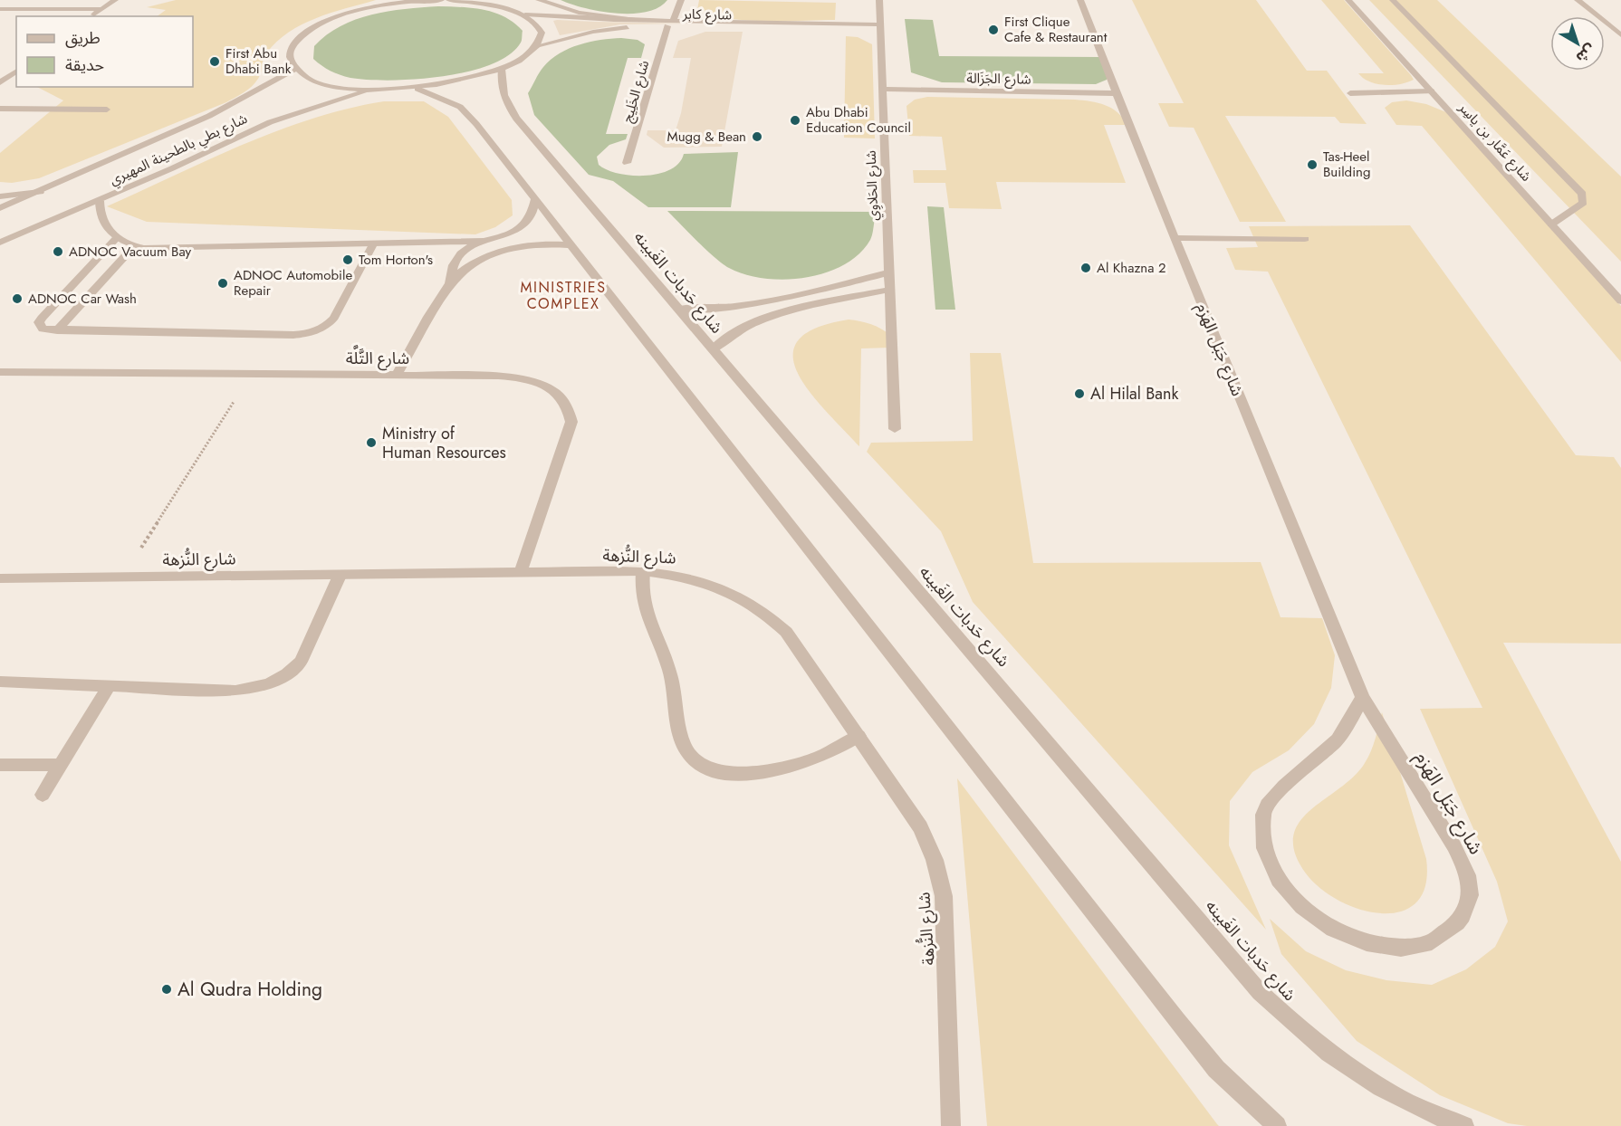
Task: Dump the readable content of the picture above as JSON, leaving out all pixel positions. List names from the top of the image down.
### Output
{
  "streets": {
    "street": [
      "شارع كابر",
      "شارع الجَزَالة",
      "شارع الخَلِيج",
      "شارع عَمَّار بن ياسِر",
      "شارع بطي بالطحينة المهيري",
      "شارع الحَلاوِي",
      "شارع حَدبات الغَبينه",
      "شارع جَبَل الهَزم",
      "شارع التَّلَّة",
      "شارع النُّزهة"
    ]
  },
  "crossings": [
    ["شارع كابر", "شارع الخَلِيج"],
    ["شارع كابر", "شارع الحَلاوِي"],
    ["شارع الجَزَالة", "شارع الحَلاوِي"],
    ["شارع الجَزَالة", "شارع جَبَل الهَزم"],
    ["شارع التَّلَّة", "شارع النُّزهة"]
  ],
  "districts": ["MINISTRIES COMPLEX"],
  "places": [
    "First Clique Cafe & Restaurant",
    "First Abu Dhabi Bank",
    "Abu Dhabi Education Council",
    "Mugg & Bean",
    "Tas-Heel Building",
    "ADNOC Vacuum Bay",
    "Tom Horton's",
    "Al Khazna 2",
    "ADNOC Automobile Repair",
    "ADNOC Car Wash",
    "Al Hilal Bank",
    "Ministry of Human Resources",
    "Al Qudra Holding"
  ],
  "legend": ["طريق", "حديقة"],
  "north": "bottom right"
}
